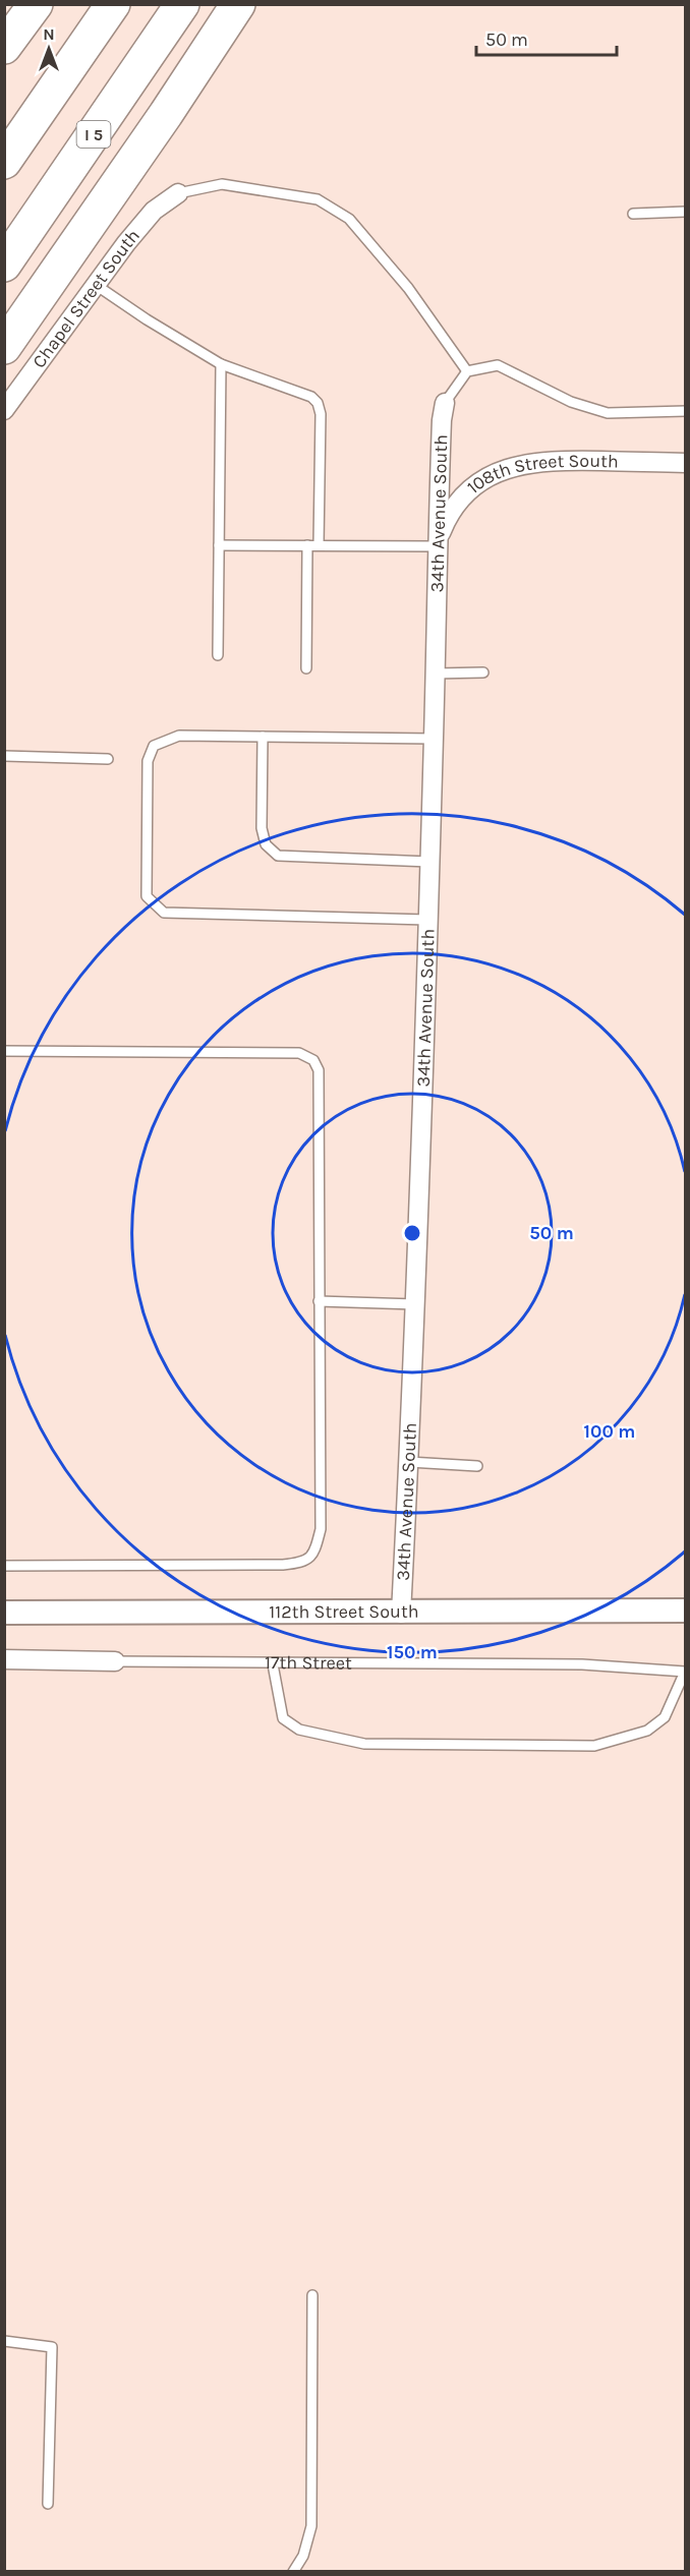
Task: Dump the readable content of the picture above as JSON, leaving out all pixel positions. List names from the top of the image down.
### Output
{
  "streets": {
    "highway": ["I 5"],
    "street": [
      "Chapel Street South",
      "108th Street South",
      "34th Avenue South",
      "112th Street South",
      "17th Street"
    ]
  },
  "crossings": [
    ["108th Street South", "34th Avenue South"],
    ["34th Avenue South", "112th Street South"]
  ],
  "scale_bar": "50 m",
  "north": "top",
  "rings": ["50 m", "100 m", "150 m"]
}
